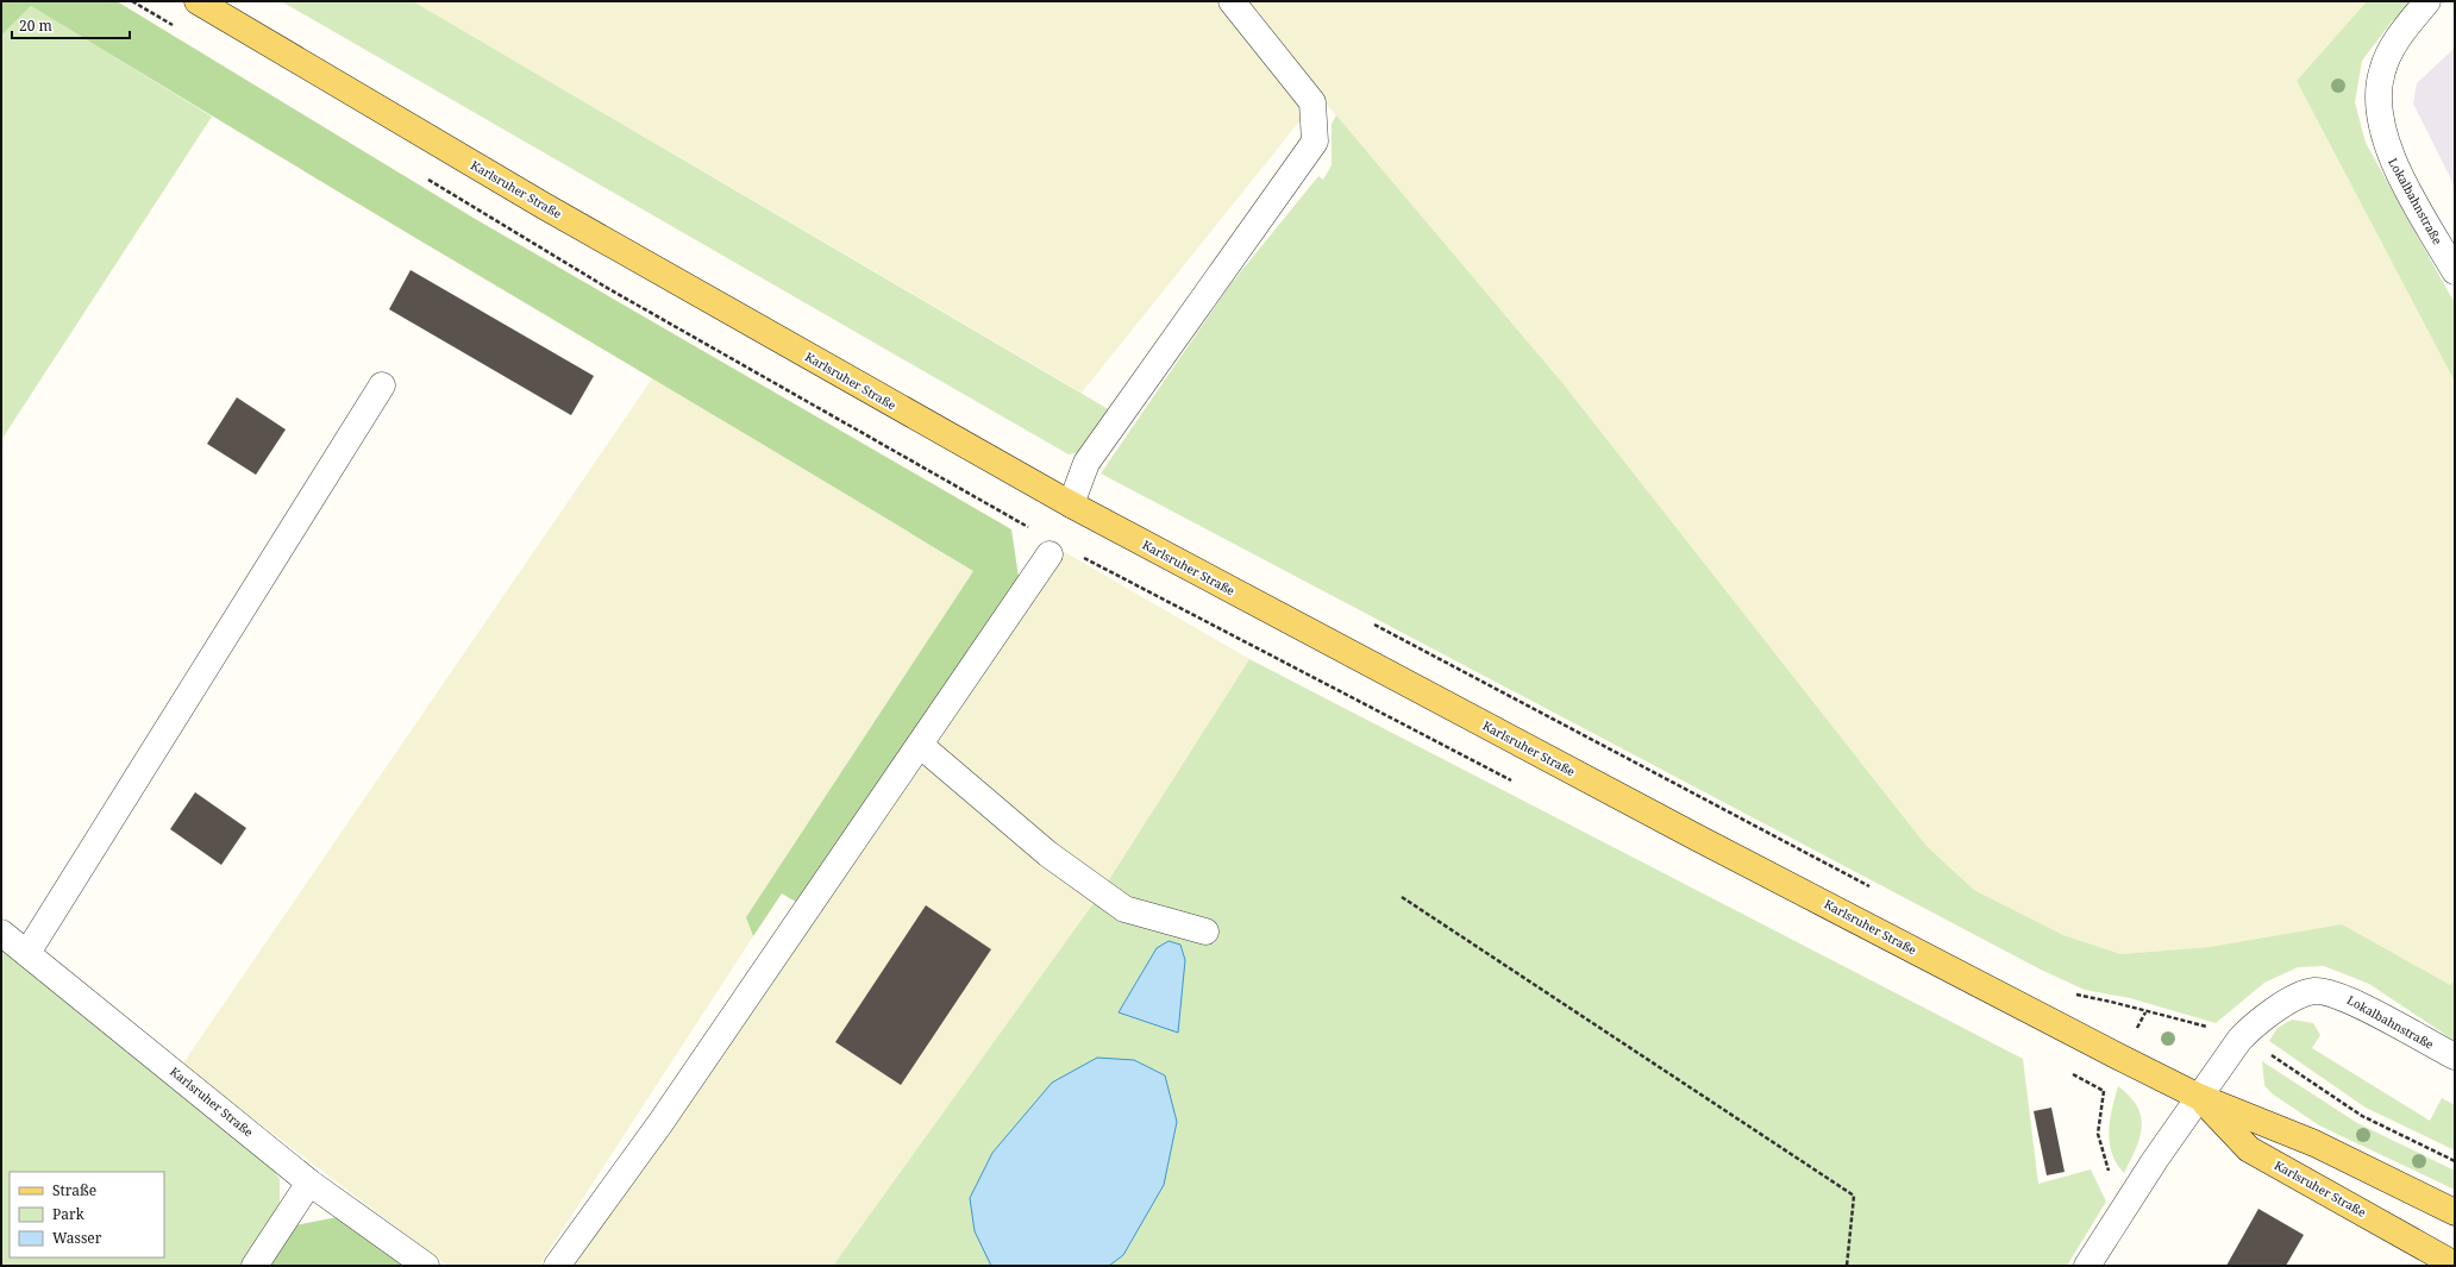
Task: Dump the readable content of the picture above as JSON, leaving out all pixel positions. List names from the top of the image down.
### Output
{
  "streets": {
    "main road": ["Karlsruher Straße"],
    "lane": ["Lokalbahnstraße"]
  },
  "crossings": [
    ["Karlsruher Straße", "Lokalbahnstraße"]
  ],
  "legend": ["Straße", "Park", "Wasser"],
  "scale_bar": "20 m"
}
